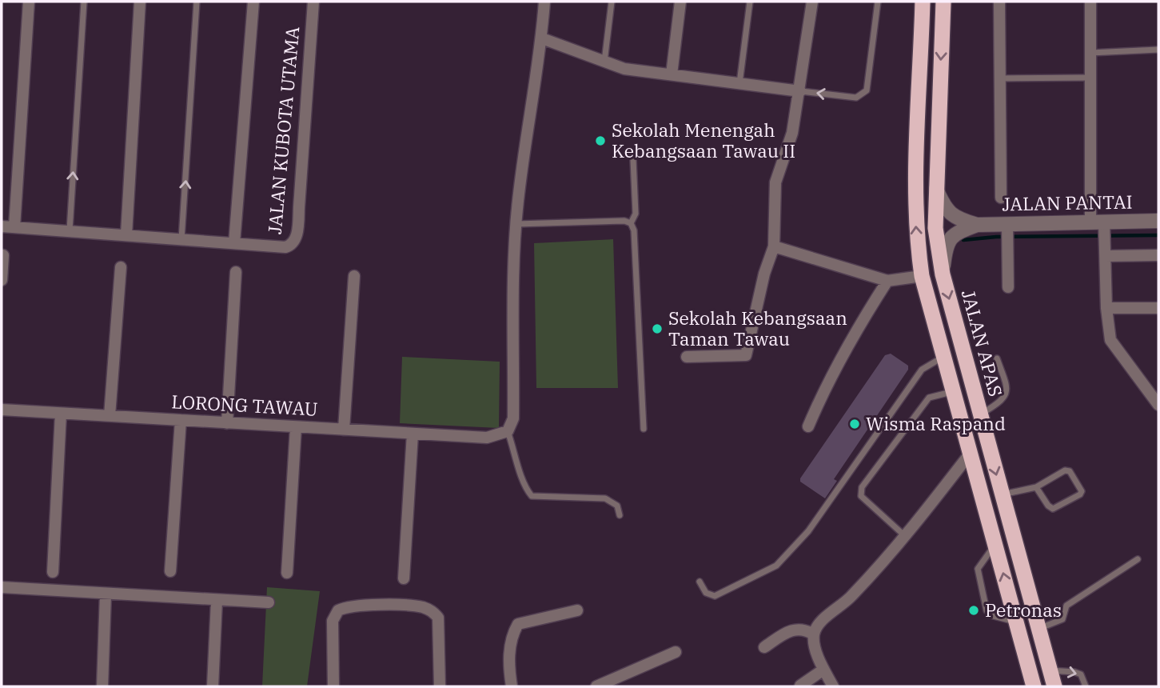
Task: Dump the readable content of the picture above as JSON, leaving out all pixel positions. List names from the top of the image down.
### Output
{
  "streets": {
    "highway": ["JALAN APAS"],
    "street": ["JALAN KUBOTA UTAMA", "JALAN PANTAI", "LORONG TAWAU"]
  },
  "places": [
    "Sekolah Menengah Kebangsaan Tawau II",
    "Sekolah Kebangsaan Taman Tawau",
    "Wisma Raspand",
    "Petronas"
  ]
}
